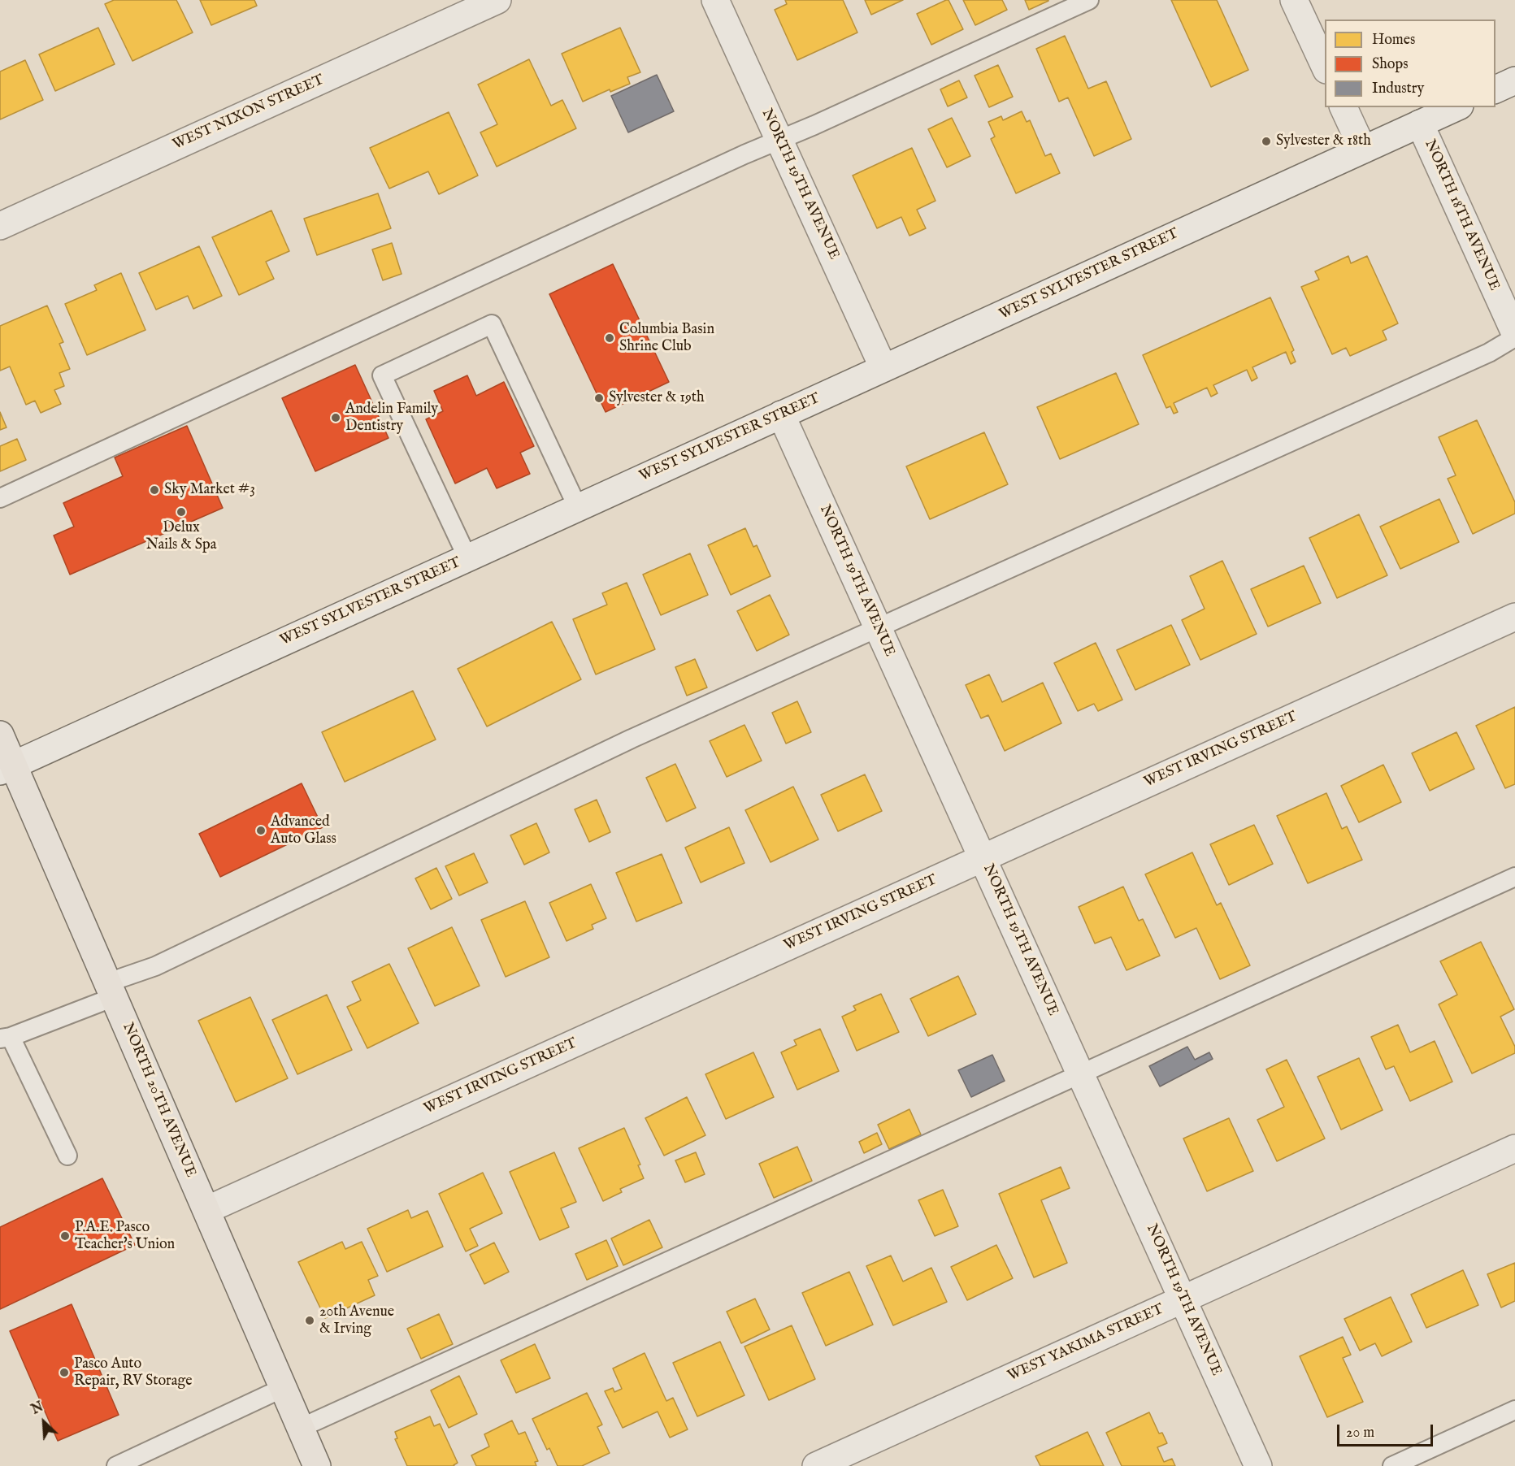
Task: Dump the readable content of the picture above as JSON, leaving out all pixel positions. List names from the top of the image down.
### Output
{
  "streets": {
    "main road": ["NORTH 20TH AVENUE"],
    "street": [
      "WEST NIXON STREET",
      "NORTH 19TH AVENUE",
      "NORTH 18TH AVENUE",
      "WEST SYLVESTER STREET",
      "WEST IRVING STREET",
      "WEST YAKIMA STREET"
    ]
  },
  "crossings": [
    ["NORTH 19TH AVENUE", "WEST SYLVESTER STREET"],
    ["NORTH 19TH AVENUE", "WEST IRVING STREET"],
    ["NORTH 19TH AVENUE", "WEST YAKIMA STREET"],
    ["NORTH 18TH AVENUE", "WEST SYLVESTER STREET"],
    ["WEST SYLVESTER STREET", "NORTH 20TH AVENUE"],
    ["WEST IRVING STREET", "NORTH 20TH AVENUE"]
  ],
  "places": [
    "Sylvester & 18th",
    "Columbia Basin Shrine Club",
    "Sylvester & 19th",
    "Andelin Family Dentistry",
    "Sky Market #3",
    "Delux Nails & Spa",
    "Advanced Auto Glass",
    "P.A.E. Pasco Teacher's Union",
    "20th Avenue & Irving",
    "Pasco Auto Repair, RV Storage"
  ],
  "legend": ["Homes", "Shops", "Industry"],
  "scale_bar": "20 m",
  "north": "top left"
}
